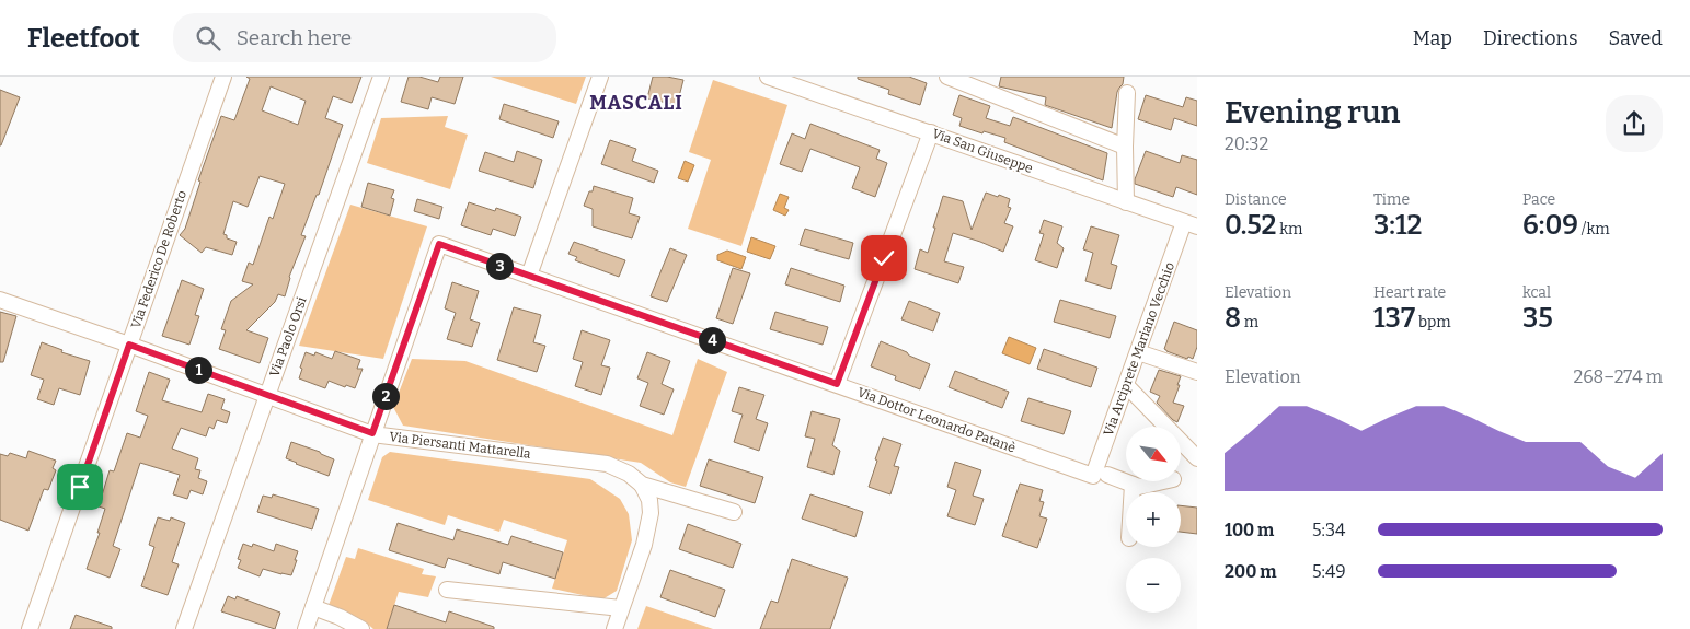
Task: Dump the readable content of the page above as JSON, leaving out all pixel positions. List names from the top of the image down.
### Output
{
  "streets": {
    "street": [
      "Via San Giuseppe",
      "Via Federico De Roberto",
      "Via Paolo Orsi",
      "Via Arciprete Mariano Vecchio",
      "Via Dottor Leonardo Patanè",
      "Via Piersanti Mattarella"
    ]
  },
  "crossings": [
    ["Via San Giuseppe", "Via Arciprete Mariano Vecchio"],
    ["Via Federico De Roberto", "Via Piersanti Mattarella"],
    ["Via Paolo Orsi", "Via Piersanti Mattarella"],
    ["Via Arciprete Mariano Vecchio", "Via Dottor Leonardo Patanè"],
    ["Via Dottor Leonardo Patanè", "Via Piersanti Mattarella"]
  ],
  "districts": ["MASCALI"],
  "north": "bottom right",
  "page": {
    "header": "Fleetfoot",
    "search": "Search here",
    "nav": ["Map", "Directions", "Saved"],
    "heading": ["Evening run", "20:32"],
    "stats": [
      ["Distance", "0.52 km"],
      ["Time", "3:12"],
      ["Pace", "6:09 /km"],
      ["Elevation", "8 m"],
      ["Heart rate", "137 bpm"],
      ["kcal", "35"]
    ],
    "pins": [
      "3",
      "4",
      "1",
      "2"
    ],
    "chart": ["Elevation", "268–274 m"],
    "map_buttons": ["+", "−"],
    "list": [
      {
        "name": "100 m",
        "note": "5:34"
      },
      {
        "name": "200 m",
        "note": "5:49"
      }
    ]
  }
}
